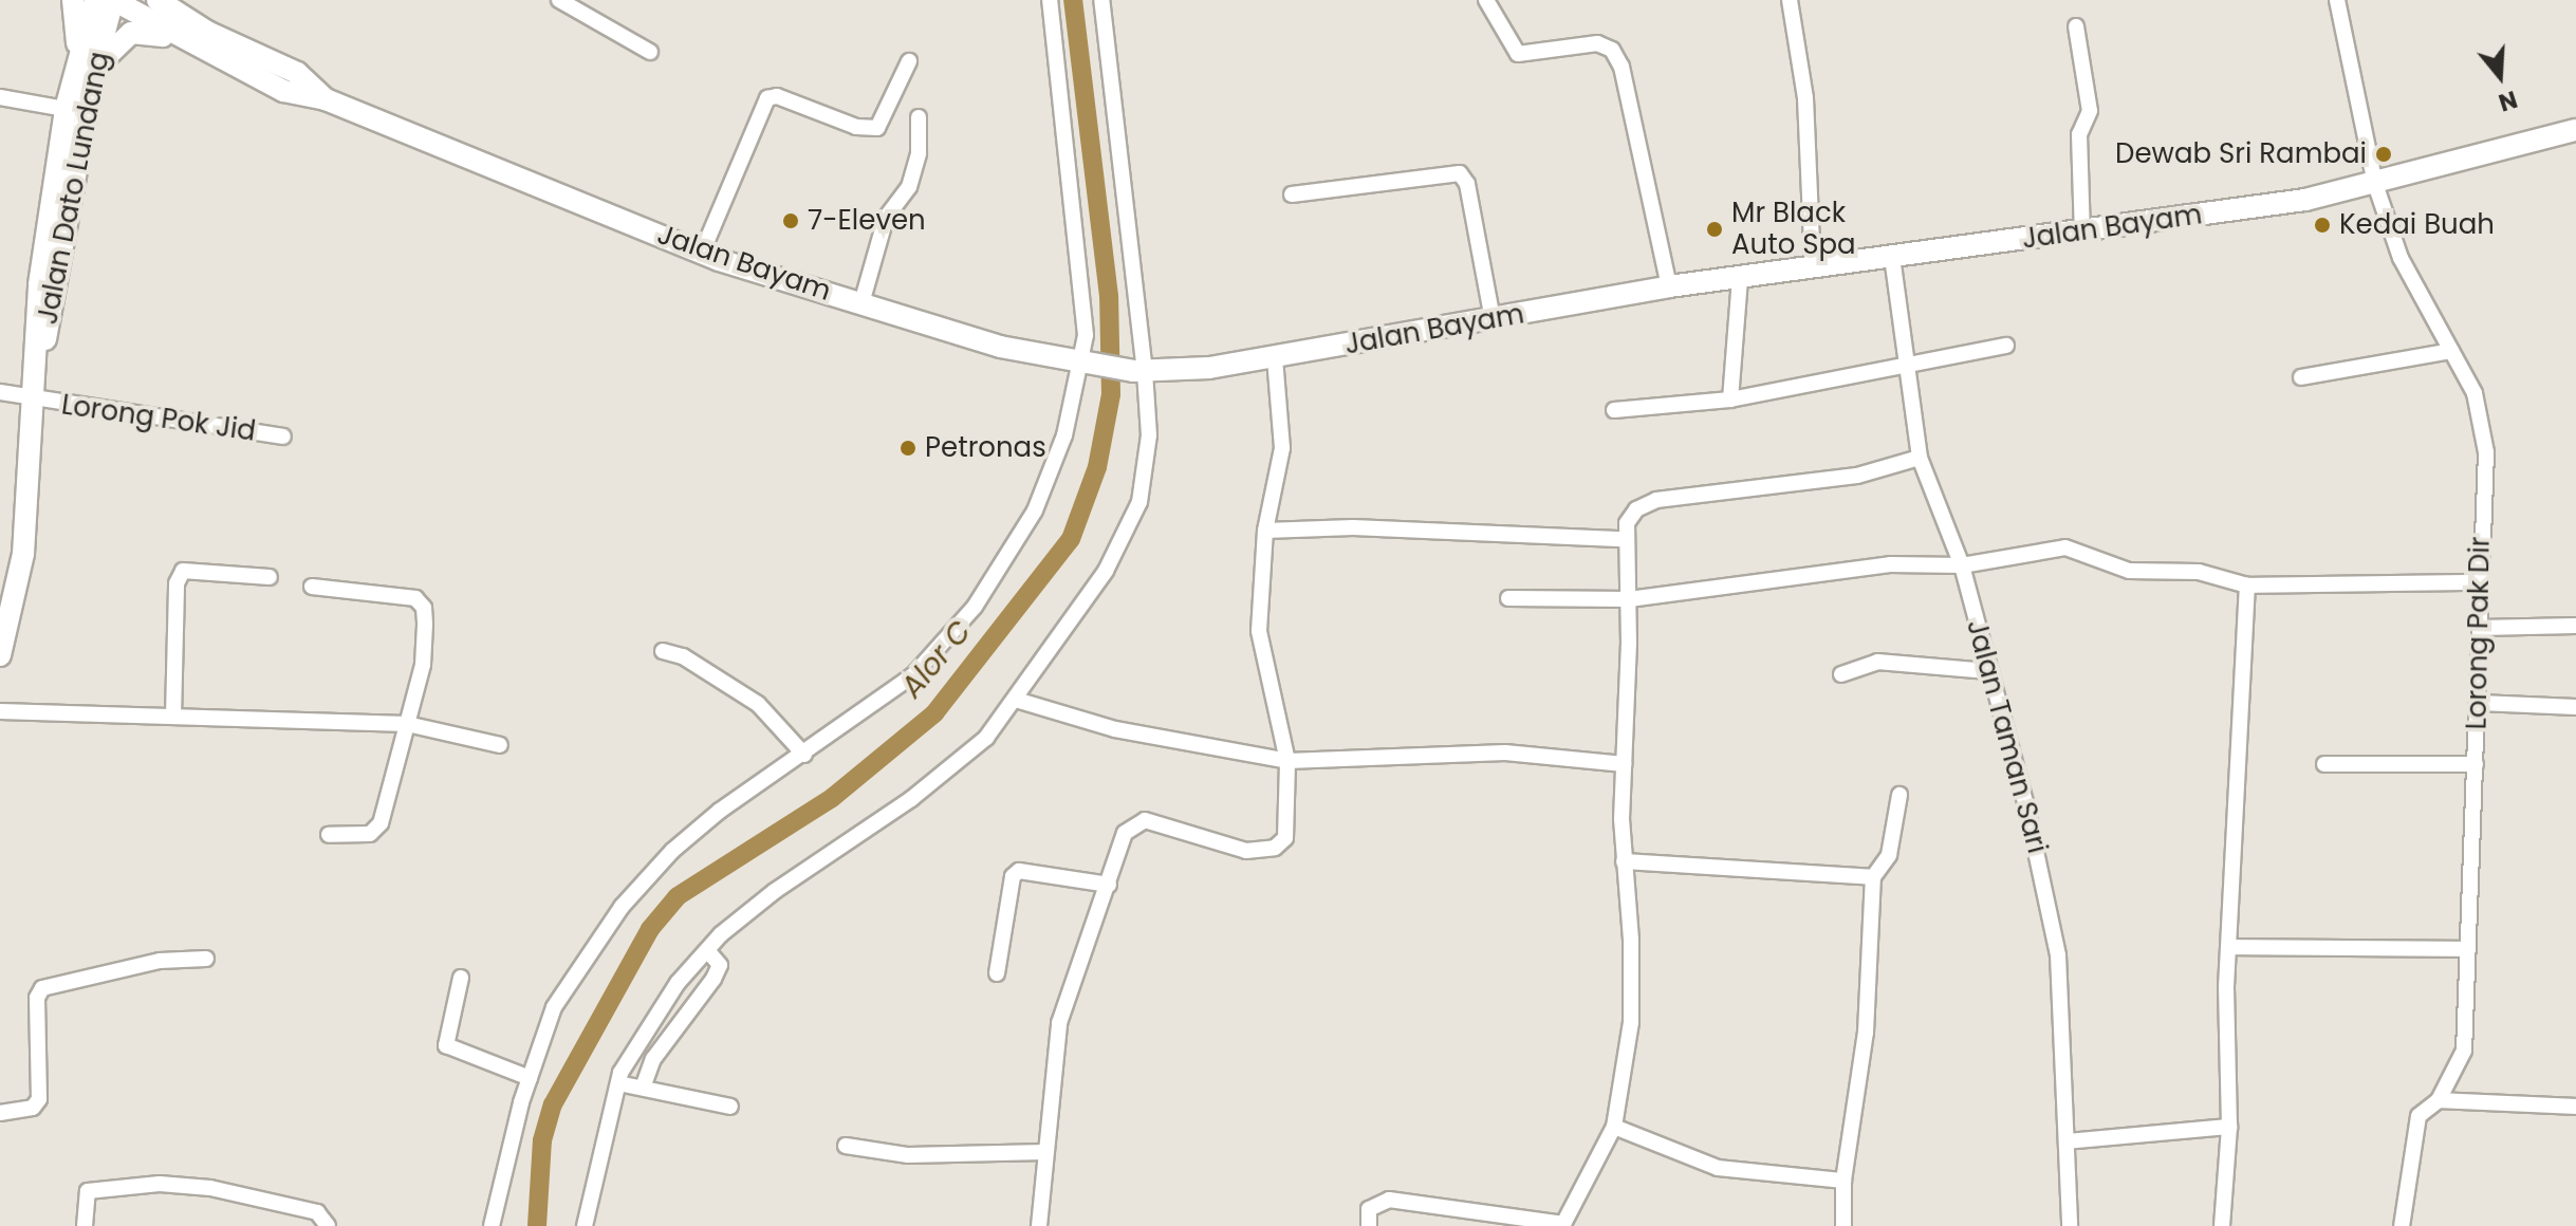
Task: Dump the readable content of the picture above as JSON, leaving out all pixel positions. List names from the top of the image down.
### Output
{
  "streets": {
    "main road": ["Jalan Dato Lundang", "Jalan Bayam"],
    "street": ["Lorong Pok Jid", "Lorong Pak Dir", "Jalan Taman Sari"]
  },
  "crossings": [
    ["Jalan Dato Lundang", "Jalan Bayam"],
    ["Jalan Dato Lundang", "Lorong Pok Jid"],
    ["Jalan Bayam", "Lorong Pak Dir"],
    ["Jalan Bayam", "Jalan Taman Sari"]
  ],
  "water": ["Alor C"],
  "places": [
    "Dewab Sri Rambai",
    "7-Eleven",
    "Kedai Buah",
    "Mr Black Auto Spa",
    "Petronas"
  ],
  "north": "bottom"
}
